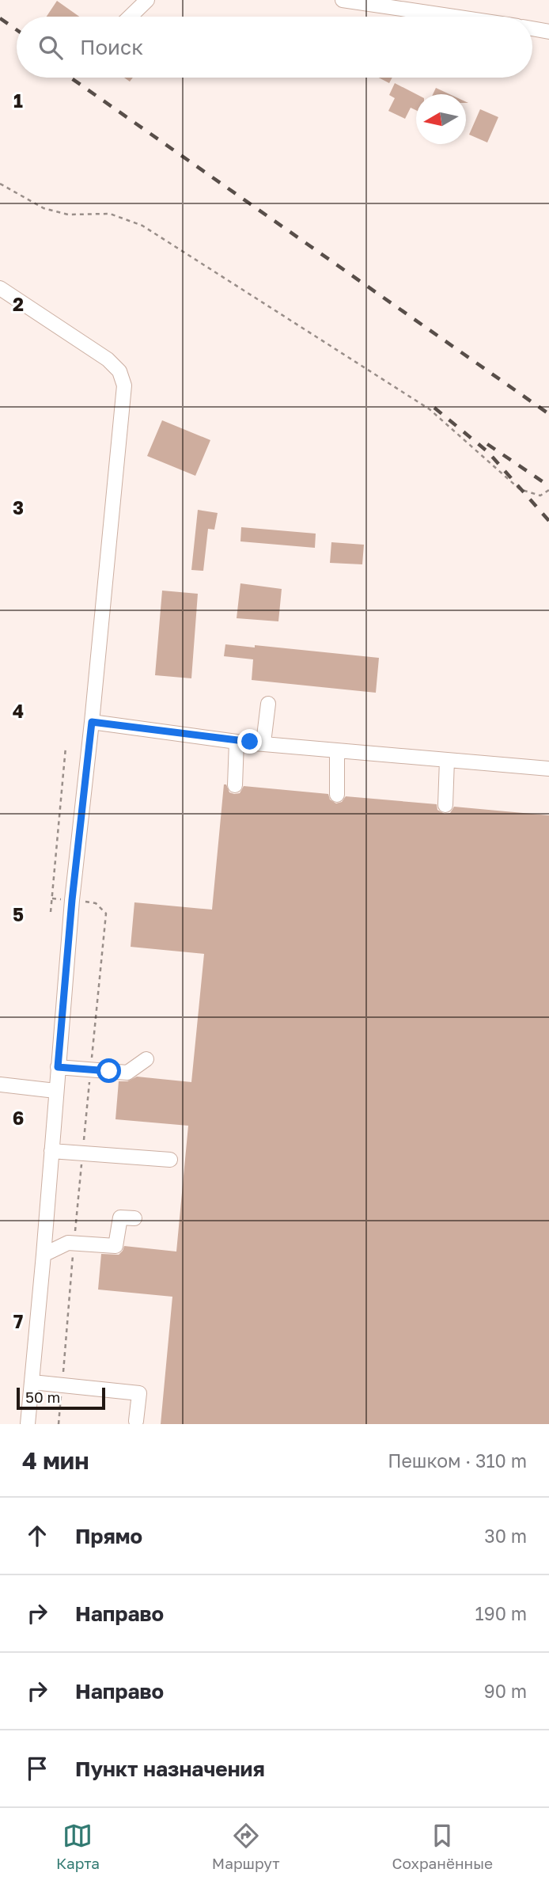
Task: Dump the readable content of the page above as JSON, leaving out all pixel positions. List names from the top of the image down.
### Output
{
  "scale_bar": "50 m",
  "north": "left",
  "page": {
    "search": "Поиск",
    "scale": "50 m",
    "heading": ["4 мин", "Пешком · 310 m"],
    "list": [
      ["Прямо", "30 m"],
      ["Направо", "190 m"],
      ["Направо", "90 m"],
      "Пункт назначения"
    ],
    "nav": ["Карта", "Маршрут", "Сохранённые"]
  },
  "grid": {
    "rows": [
      "1",
      "2",
      "3",
      "4",
      "5",
      "6",
      "7"
    ]
  }
}
